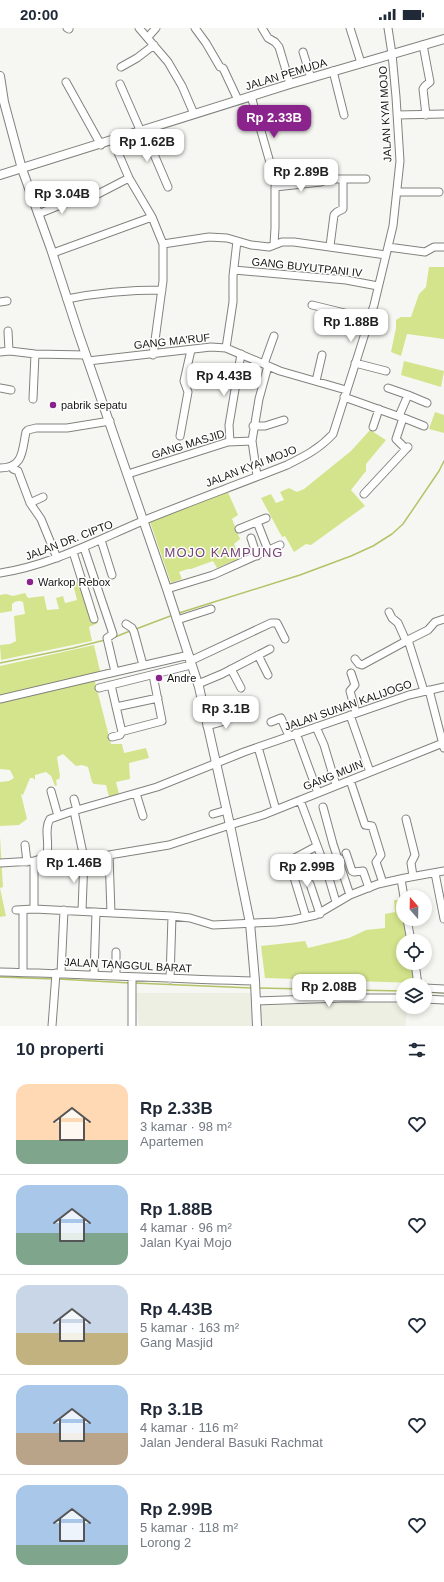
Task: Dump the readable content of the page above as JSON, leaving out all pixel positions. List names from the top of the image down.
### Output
{
  "streets": {
    "main road": ["JALAN PEMUDA"],
    "street": [
      "JALAN KYAI MOJO",
      "GANG BUYUTPANI IV",
      "GANG MA'RUF",
      "GANG MASJID",
      "JALAN DR. CIPTO",
      "JALAN SUNAN KALIJOGO",
      "GANG MUIN",
      "JALAN TANGGUL BARAT"
    ]
  },
  "crossings": [
    ["JALAN PEMUDA", "JALAN KYAI MOJO"],
    ["JALAN KYAI MOJO", "GANG BUYUTPANI IV"],
    ["JALAN KYAI MOJO", "GANG MA'RUF"],
    ["JALAN KYAI MOJO", "JALAN DR. CIPTO"]
  ],
  "districts": ["MOJO KAMPUNG"],
  "places": ["pabrik sepatu", "Warkop Rebox", "Andre"],
  "north": "top",
  "page": {
    "status": "20:00",
    "price": [
      "Rp 2.33B",
      "Rp 1.62B",
      "Rp 2.89B",
      "Rp 3.04B",
      "Rp 1.88B",
      "Rp 4.43B",
      "Rp 3.1B",
      "Rp 1.46B",
      "Rp 2.99B",
      "Rp 2.08B"
    ],
    "heading": "10 properti",
    "list": [
      {
        "name": "Rp 2.33B",
        "note": "3 kamar · 98 m² · Apartemen"
      },
      {
        "name": "Rp 1.88B",
        "note": "4 kamar · 96 m² · Jalan Kyai Mojo"
      },
      {
        "name": "Rp 4.43B",
        "note": "5 kamar · 163 m² · Gang Masjid"
      },
      {
        "name": "Rp 3.1B",
        "note": "4 kamar · 116 m² · Jalan Jenderal Basuki Rachmat"
      },
      {
        "name": "Rp 2.99B",
        "note": "5 kamar · 118 m² · Lorong 2"
      }
    ]
  }
}
